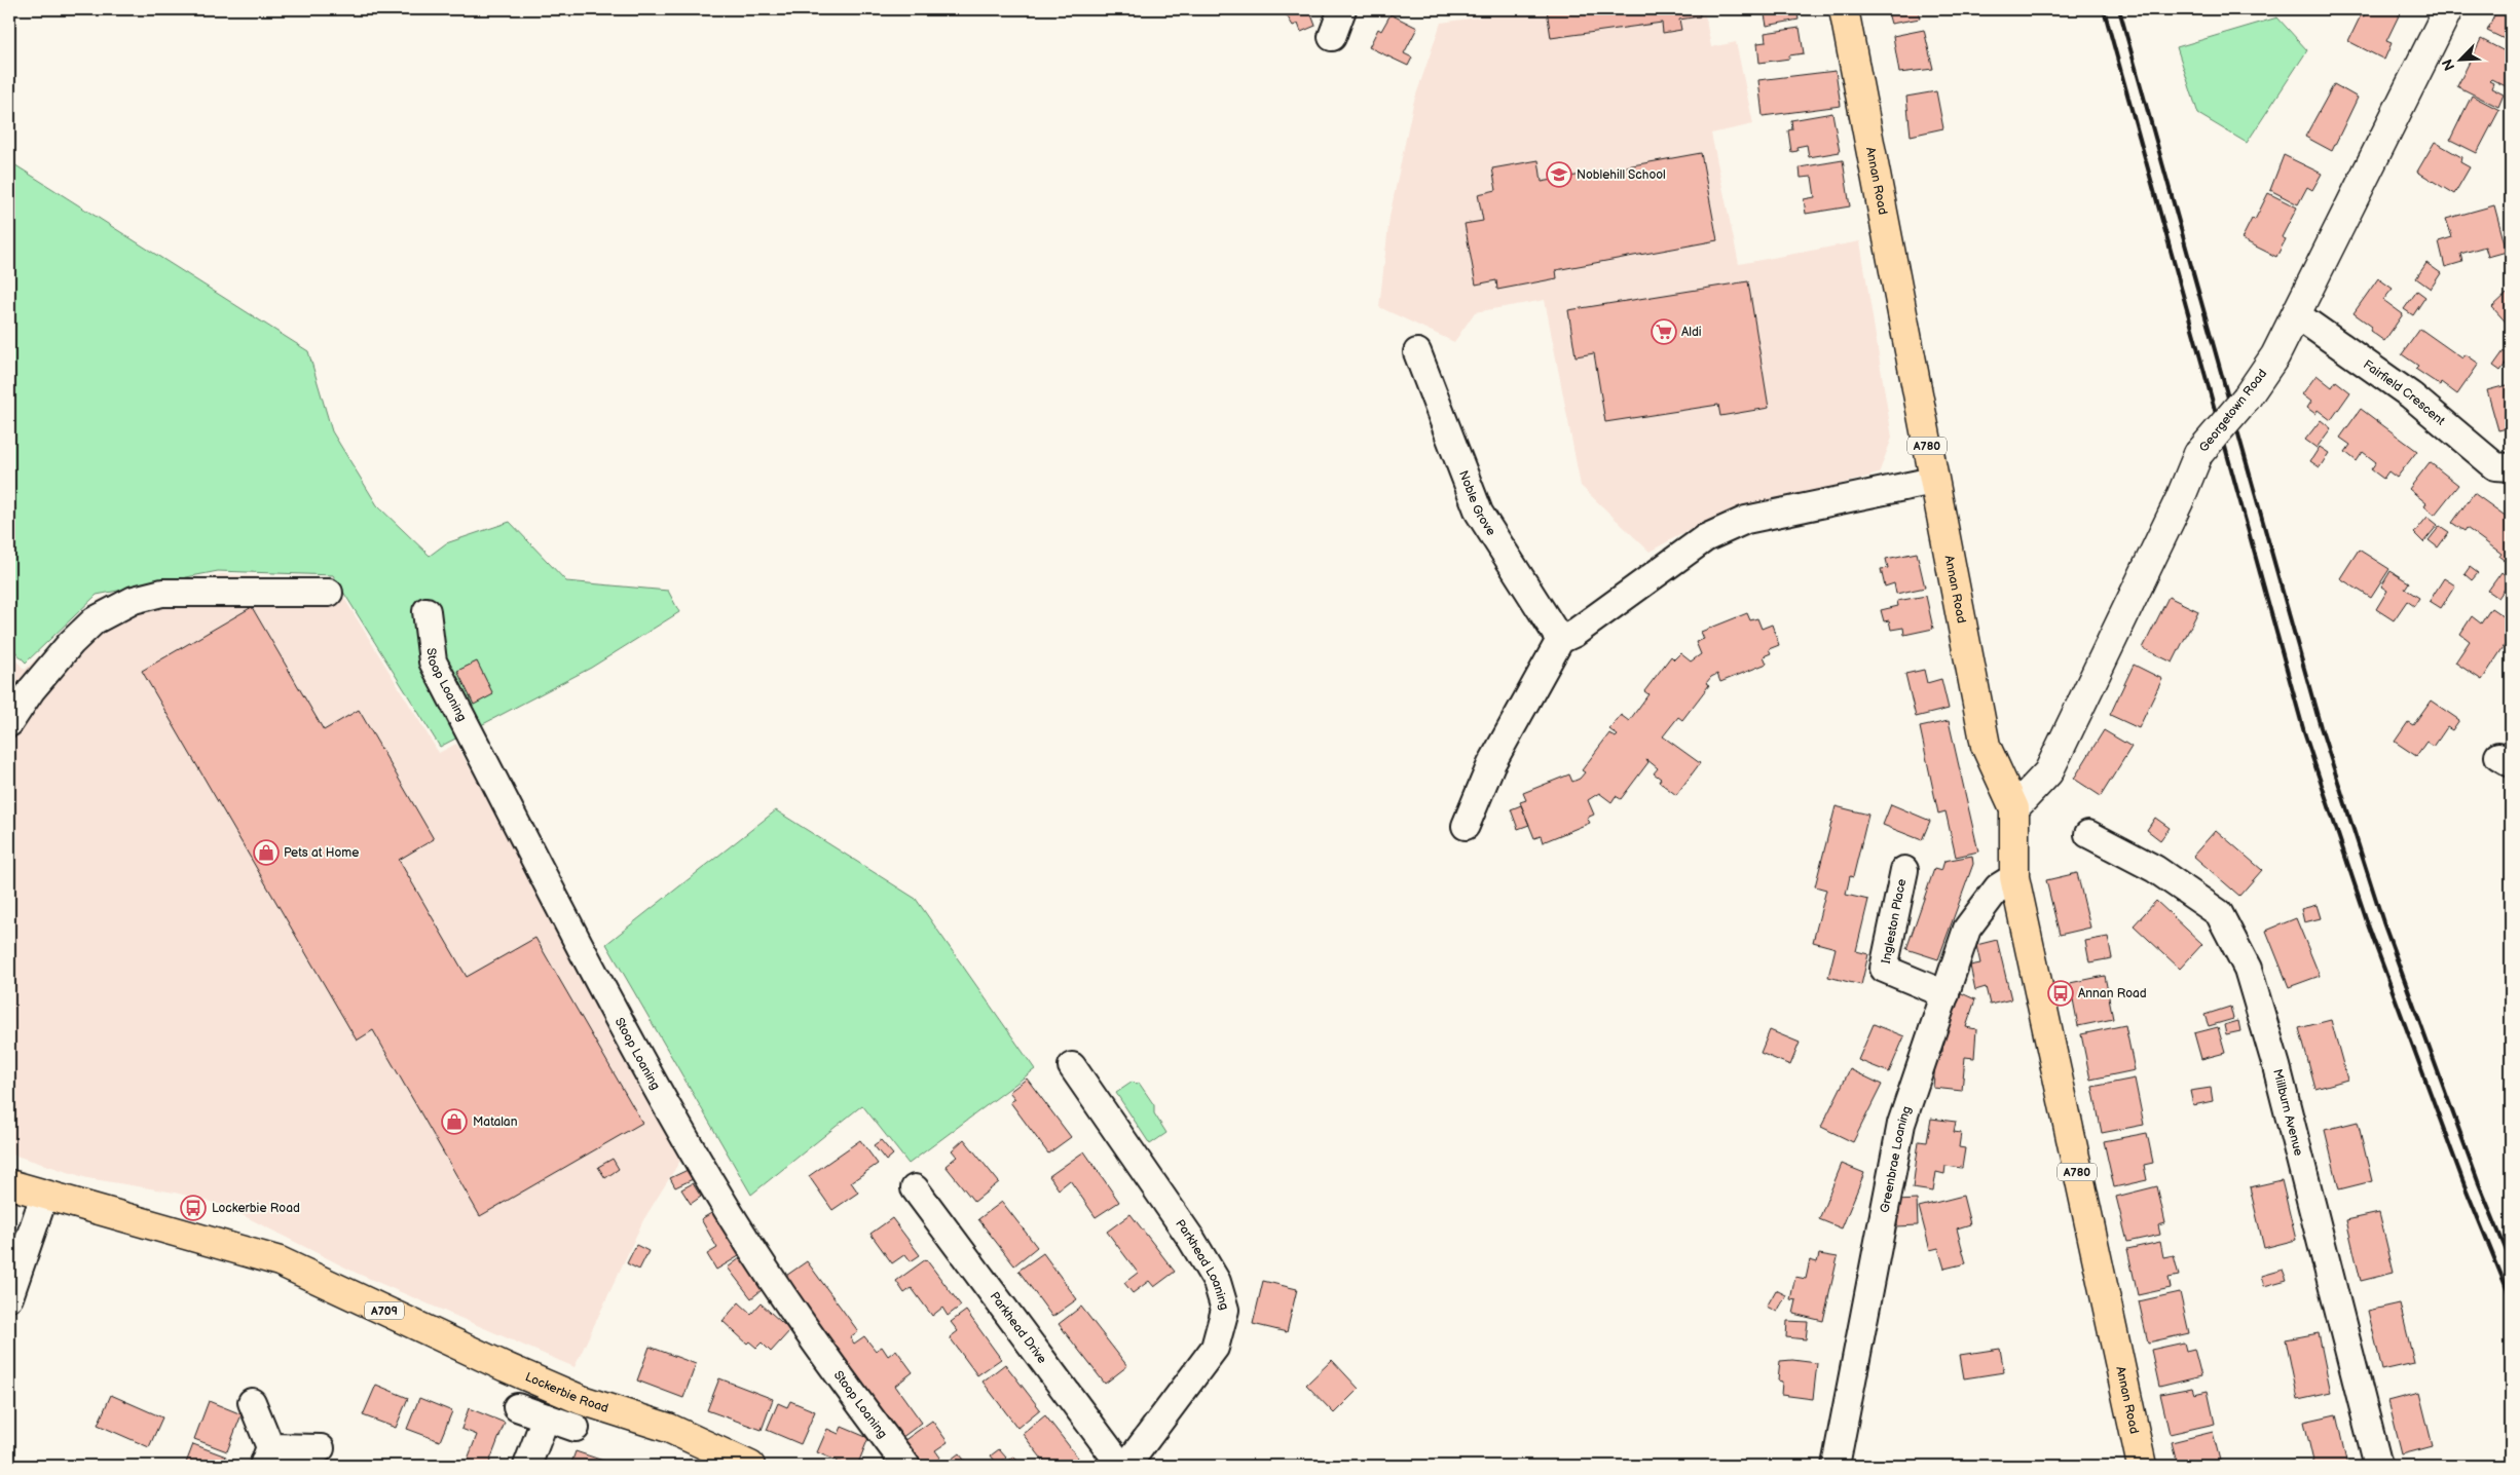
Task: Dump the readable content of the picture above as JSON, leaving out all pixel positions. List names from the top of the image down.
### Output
{
  "streets": {
    "main road": [
      "Annan Road",
      "A780",
      "A709",
      "Lockerbie Road"
    ],
    "street": [
      "Fairfield Crescent",
      "Georgetown Road",
      "Noble Grove",
      "Stoop Loaning",
      "Ingleston Place",
      "Millburn Avenue",
      "Greenbrae Loaning",
      "Parkhead Loaning",
      "Parkhead Drive"
    ]
  },
  "crossings": [
    ["Annan Road", "Georgetown Road"],
    ["Annan Road", "Greenbrae Loaning"],
    ["Fairfield Crescent", "Georgetown Road"],
    ["Ingleston Place", "Greenbrae Loaning"]
  ],
  "places": {
    "school or university": ["Noblehill School"],
    "supermarket": ["Aldi"],
    "shop": ["Pets at Home", "Matalan"],
    "bus stop": ["Annan Road", "Lockerbie Road"]
  },
  "north": "bottom left"
}
